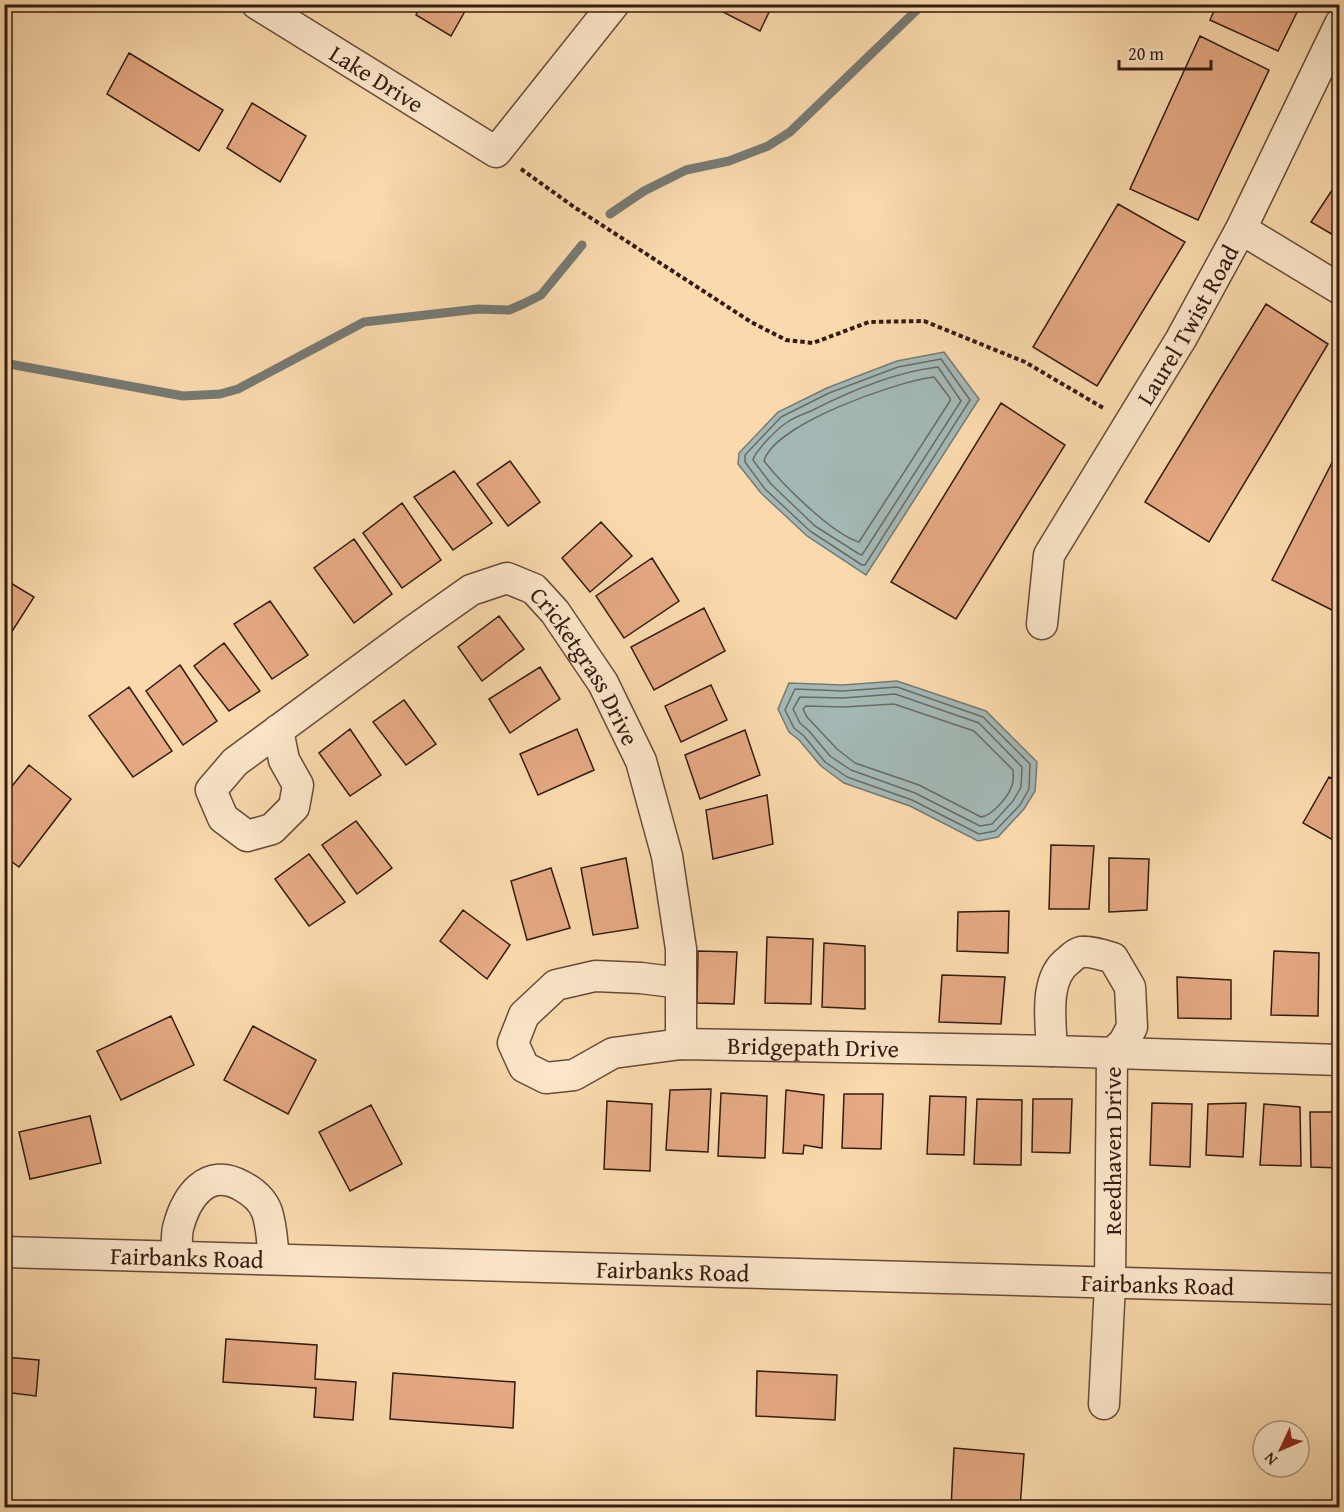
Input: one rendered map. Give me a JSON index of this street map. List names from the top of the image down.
{
  "streets": {
    "street": [
      "Lake Drive",
      "Laurel Twist Road",
      "Cricketgrass Drive",
      "Bridgepath Drive",
      "Reedhaven Drive",
      "Fairbanks Road"
    ]
  },
  "crossings": [
    ["Cricketgrass Drive", "Bridgepath Drive"],
    ["Bridgepath Drive", "Reedhaven Drive"],
    ["Reedhaven Drive", "Fairbanks Road"]
  ],
  "scale_bar": "20 m",
  "north": "bottom left"
}
